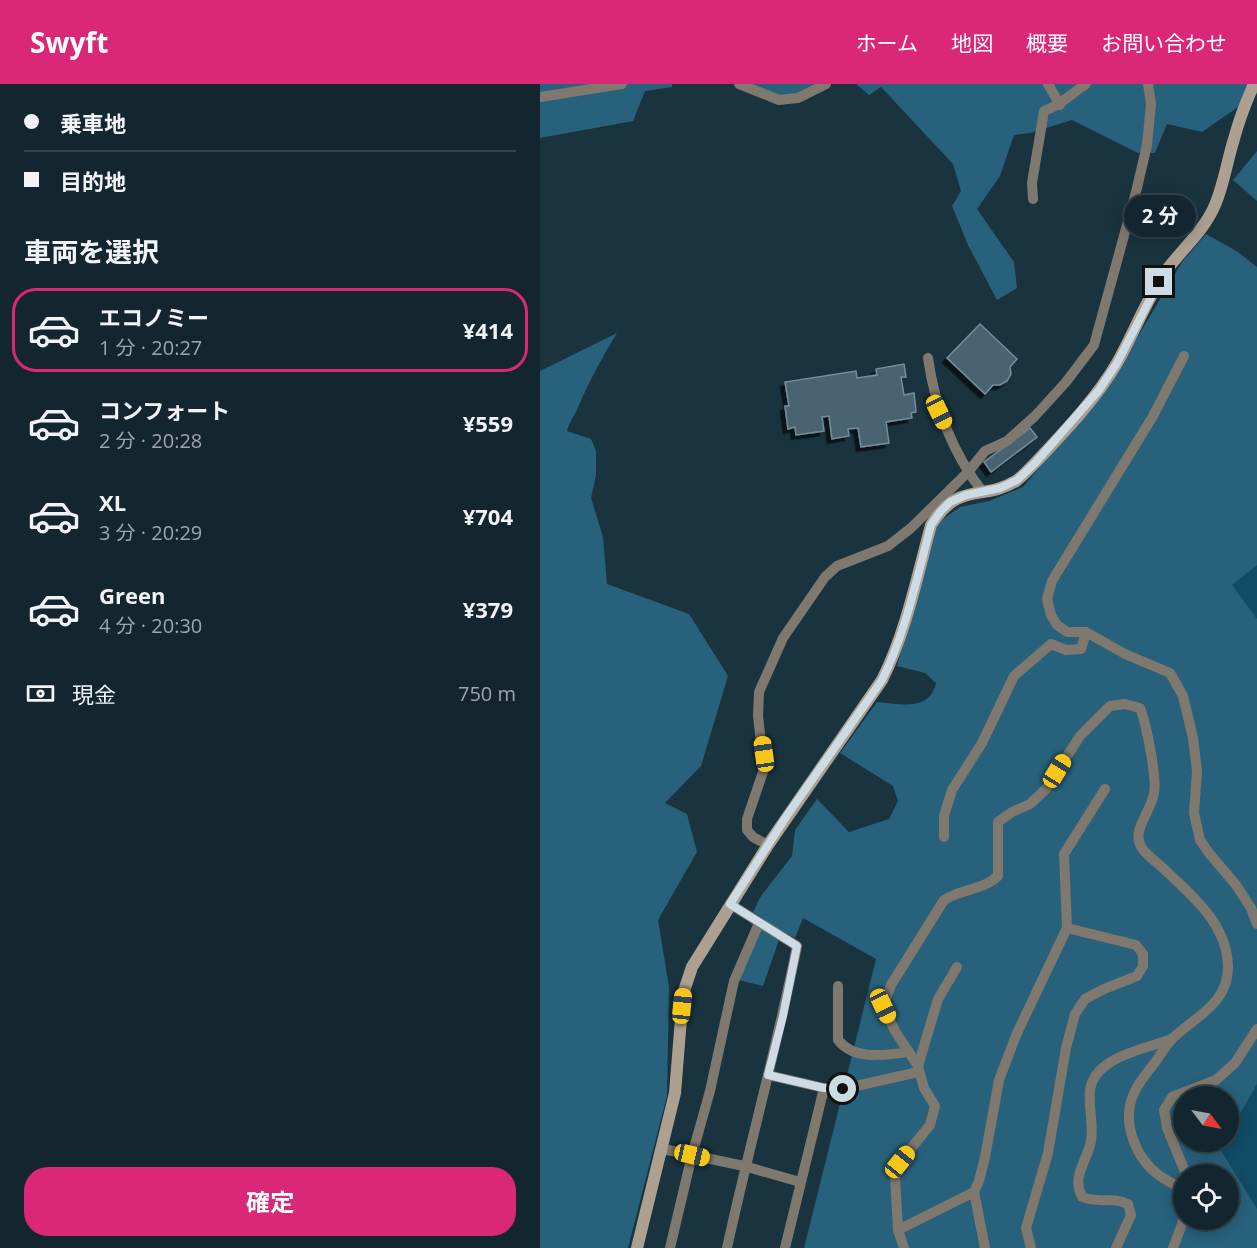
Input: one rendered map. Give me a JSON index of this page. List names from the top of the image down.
{
  "north": "bottom right",
  "page": {
    "header": "Swyft",
    "nav": [
      "ホーム",
      "地図",
      "概要",
      "お問い合わせ"
    ],
    "banner": ["乗車地", "目的地"],
    "bubble": "2 分",
    "heading": "車両を選択",
    "list": [
      {
        "name": "エコノミー",
        "note": "1 分 · 20:27",
        "value": "¥414"
      },
      {
        "name": "コンフォート",
        "note": "2 分 · 20:28",
        "value": "¥559"
      },
      {
        "name": "XL",
        "note": "3 分 · 20:29",
        "value": "¥704"
      },
      {
        "name": "Green",
        "note": "4 分 · 20:30",
        "value": "¥379"
      }
    ],
    "pay": ["現金", "750 m"],
    "buttons": "確定"
  }
}
